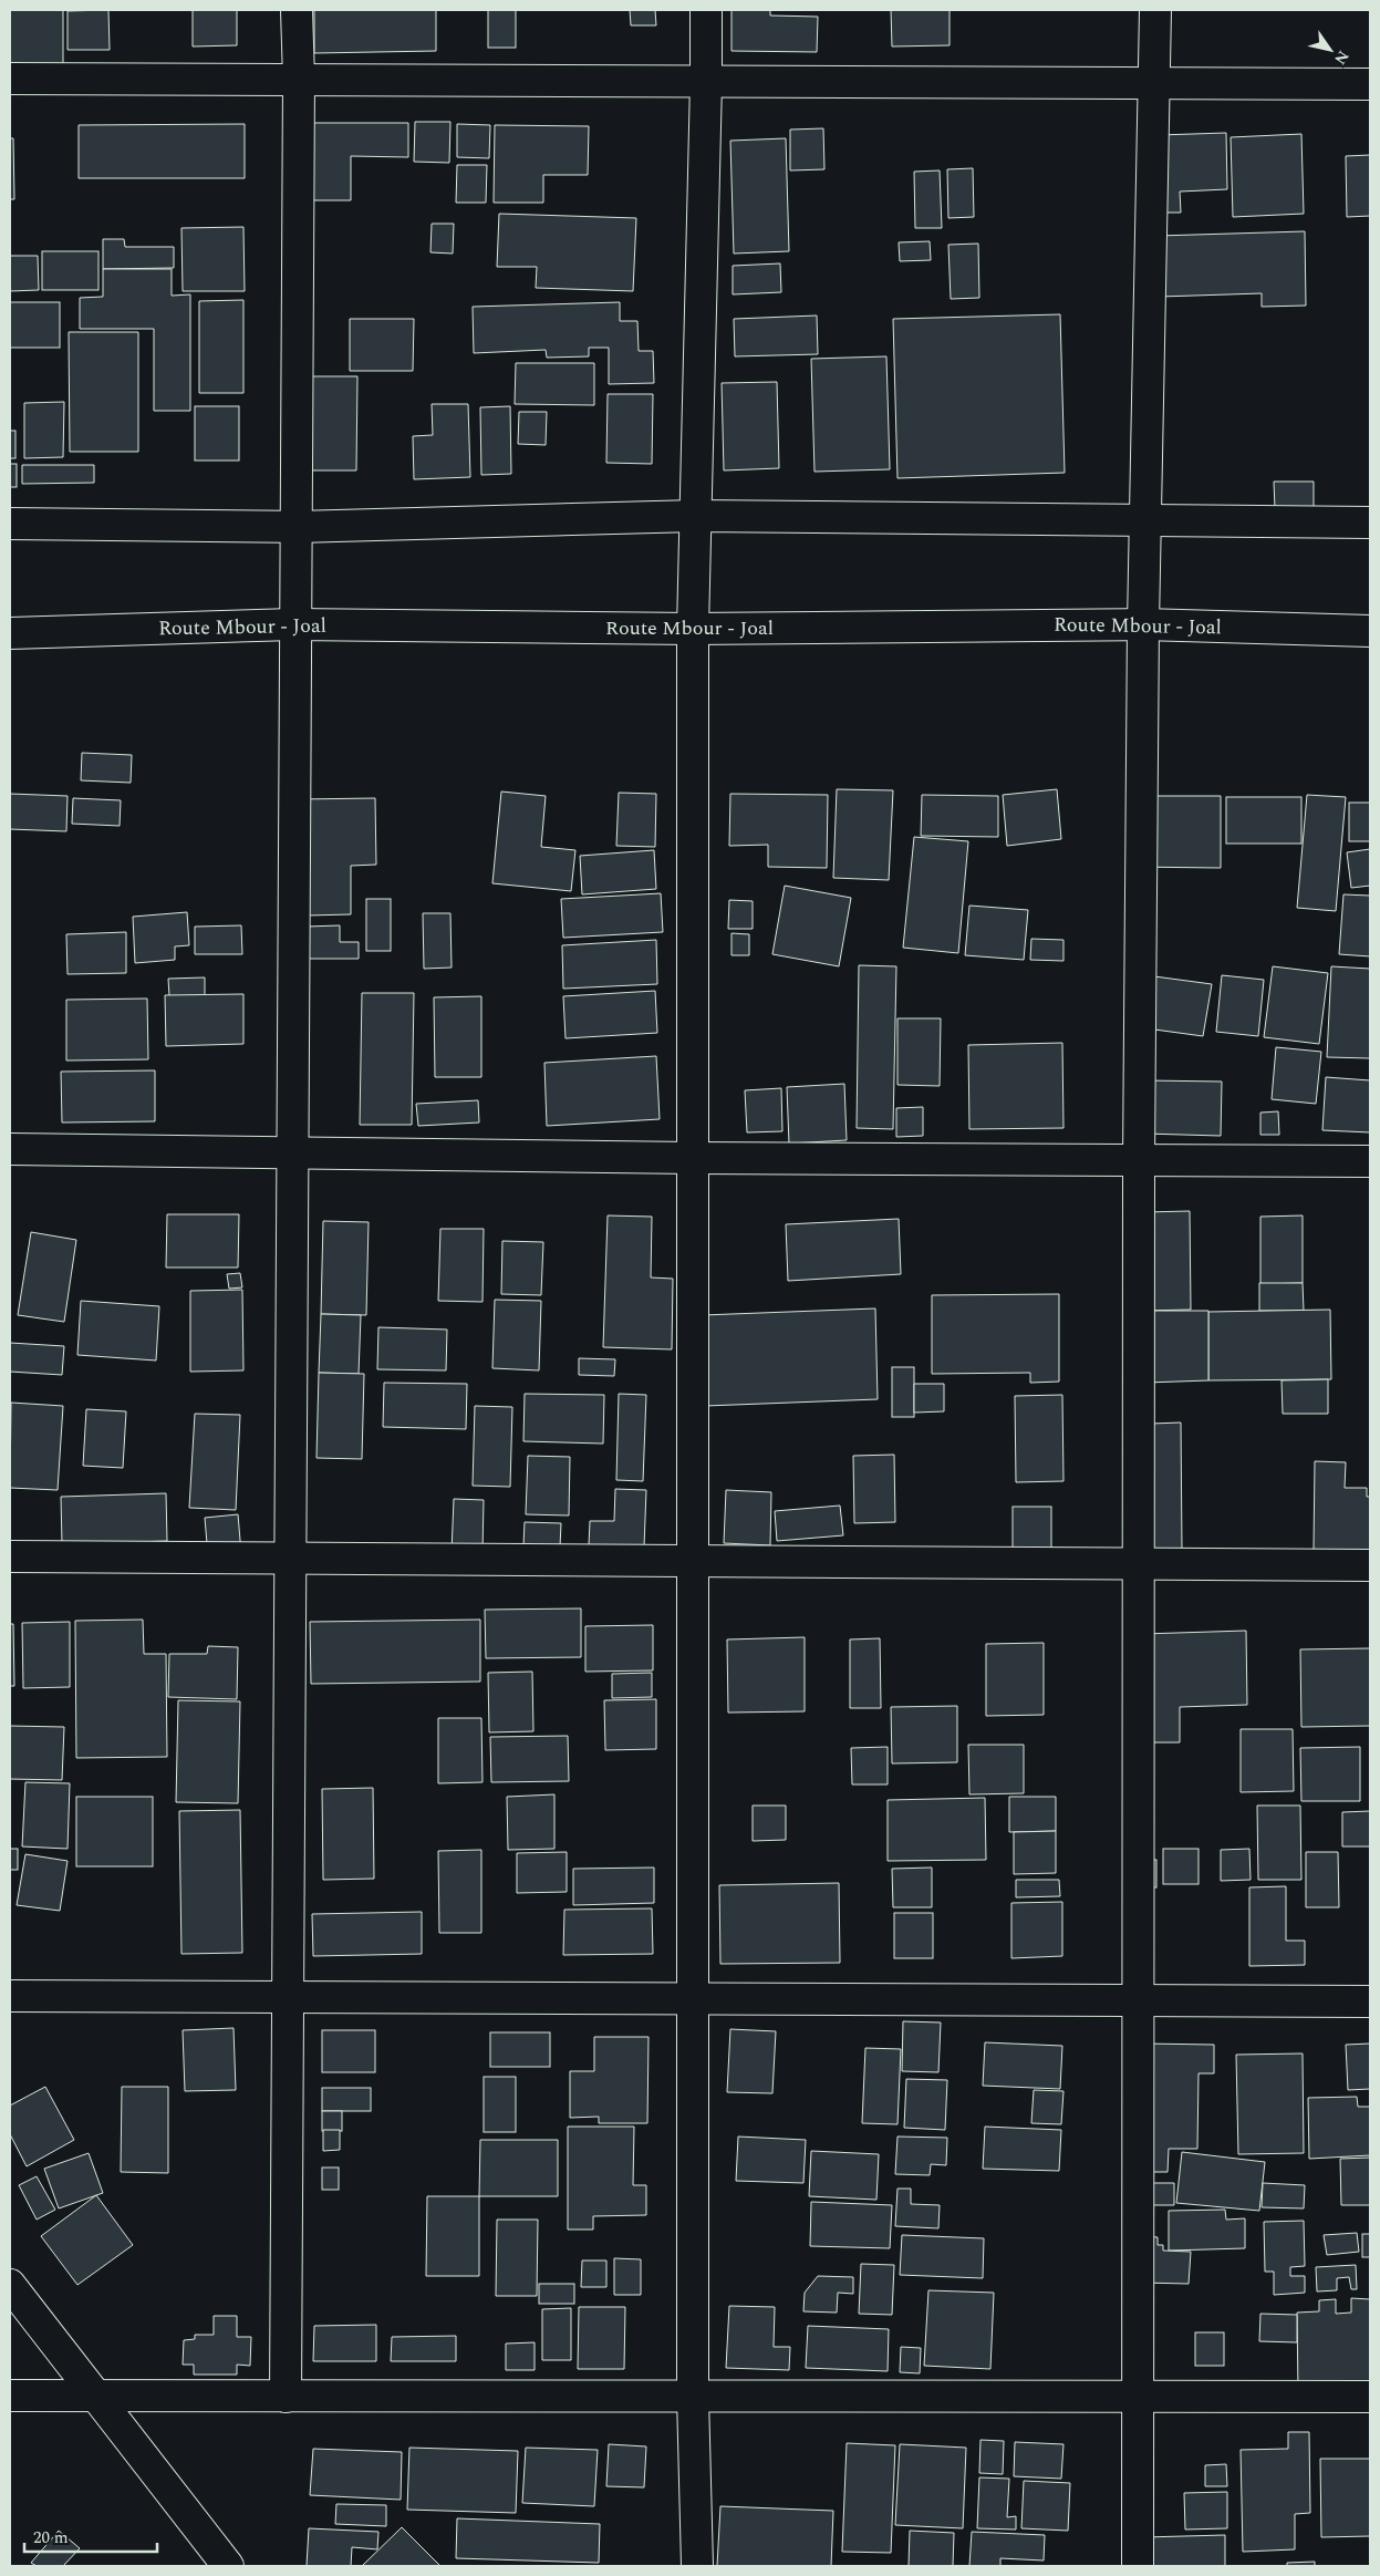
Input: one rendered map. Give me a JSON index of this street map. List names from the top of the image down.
{
  "streets": {
    "street": ["Route Mbour - Joal"]
  },
  "scale_bar": "20 m",
  "north": "bottom right"
}
